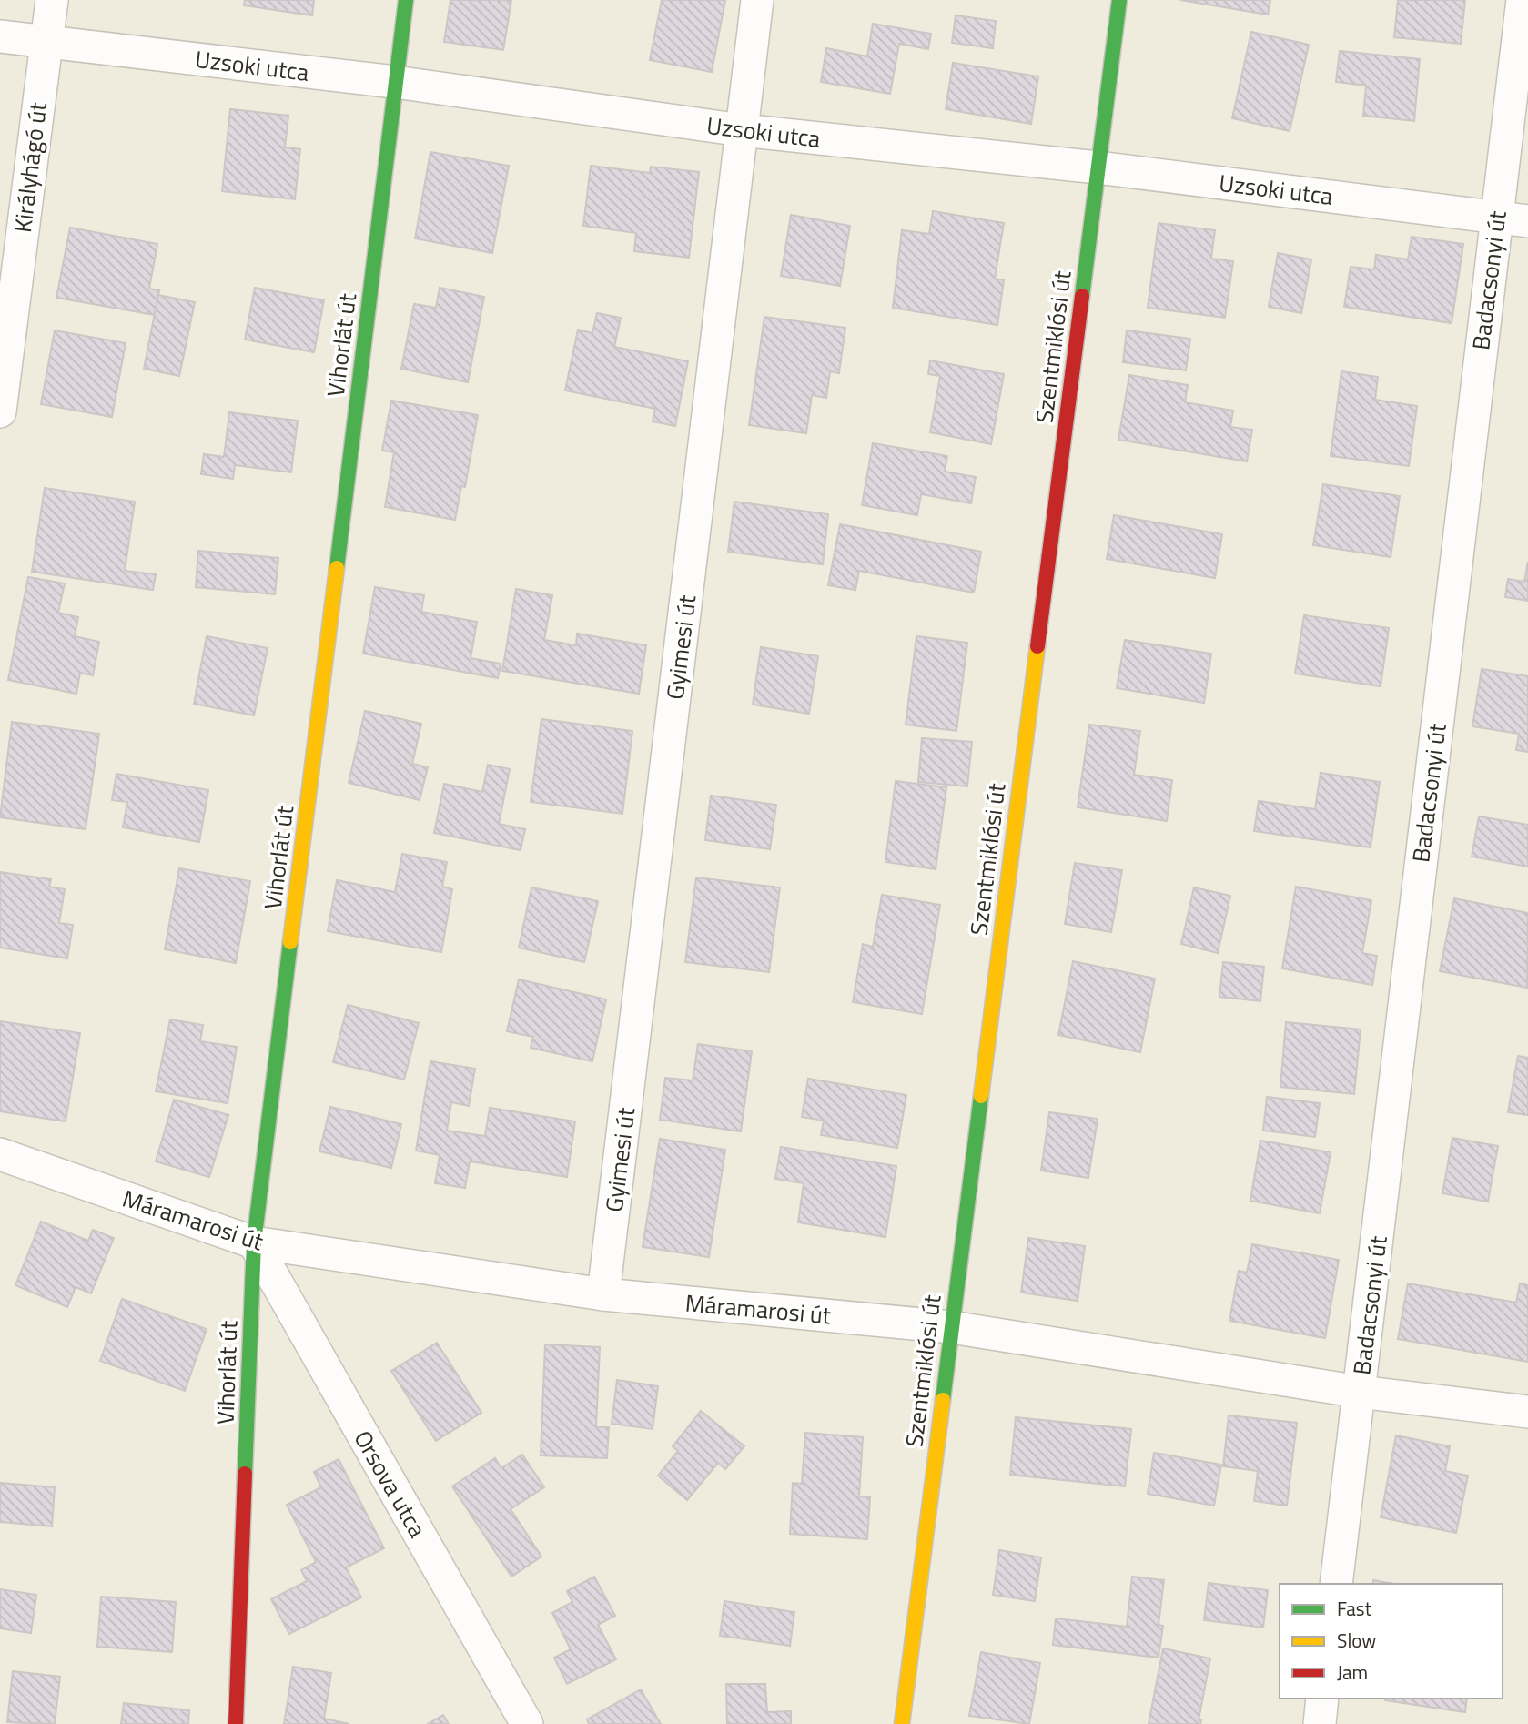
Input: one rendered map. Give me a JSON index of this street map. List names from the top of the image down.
{
  "streets": {
    "street": [
      "Uzsoki utca",
      "Királyhágó út",
      "Badacsonyi út",
      "Vihorlát út",
      "Szentmiklósi út",
      "Gyimesi út",
      "Máramarosi út",
      "Orsova utca"
    ]
  },
  "crossings": [
    ["Uzsoki utca", "Királyhágó út"],
    ["Uzsoki utca", "Badacsonyi út"],
    ["Uzsoki utca", "Vihorlát út"],
    ["Uzsoki utca", "Szentmiklósi út"],
    ["Uzsoki utca", "Gyimesi út"],
    ["Badacsonyi út", "Máramarosi út"],
    ["Vihorlát út", "Máramarosi út"],
    ["Vihorlát út", "Orsova utca"],
    ["Szentmiklósi út", "Máramarosi út"],
    ["Gyimesi út", "Máramarosi út"],
    ["Máramarosi út", "Orsova utca"]
  ],
  "legend": ["Fast", "Slow", "Jam"]
}
